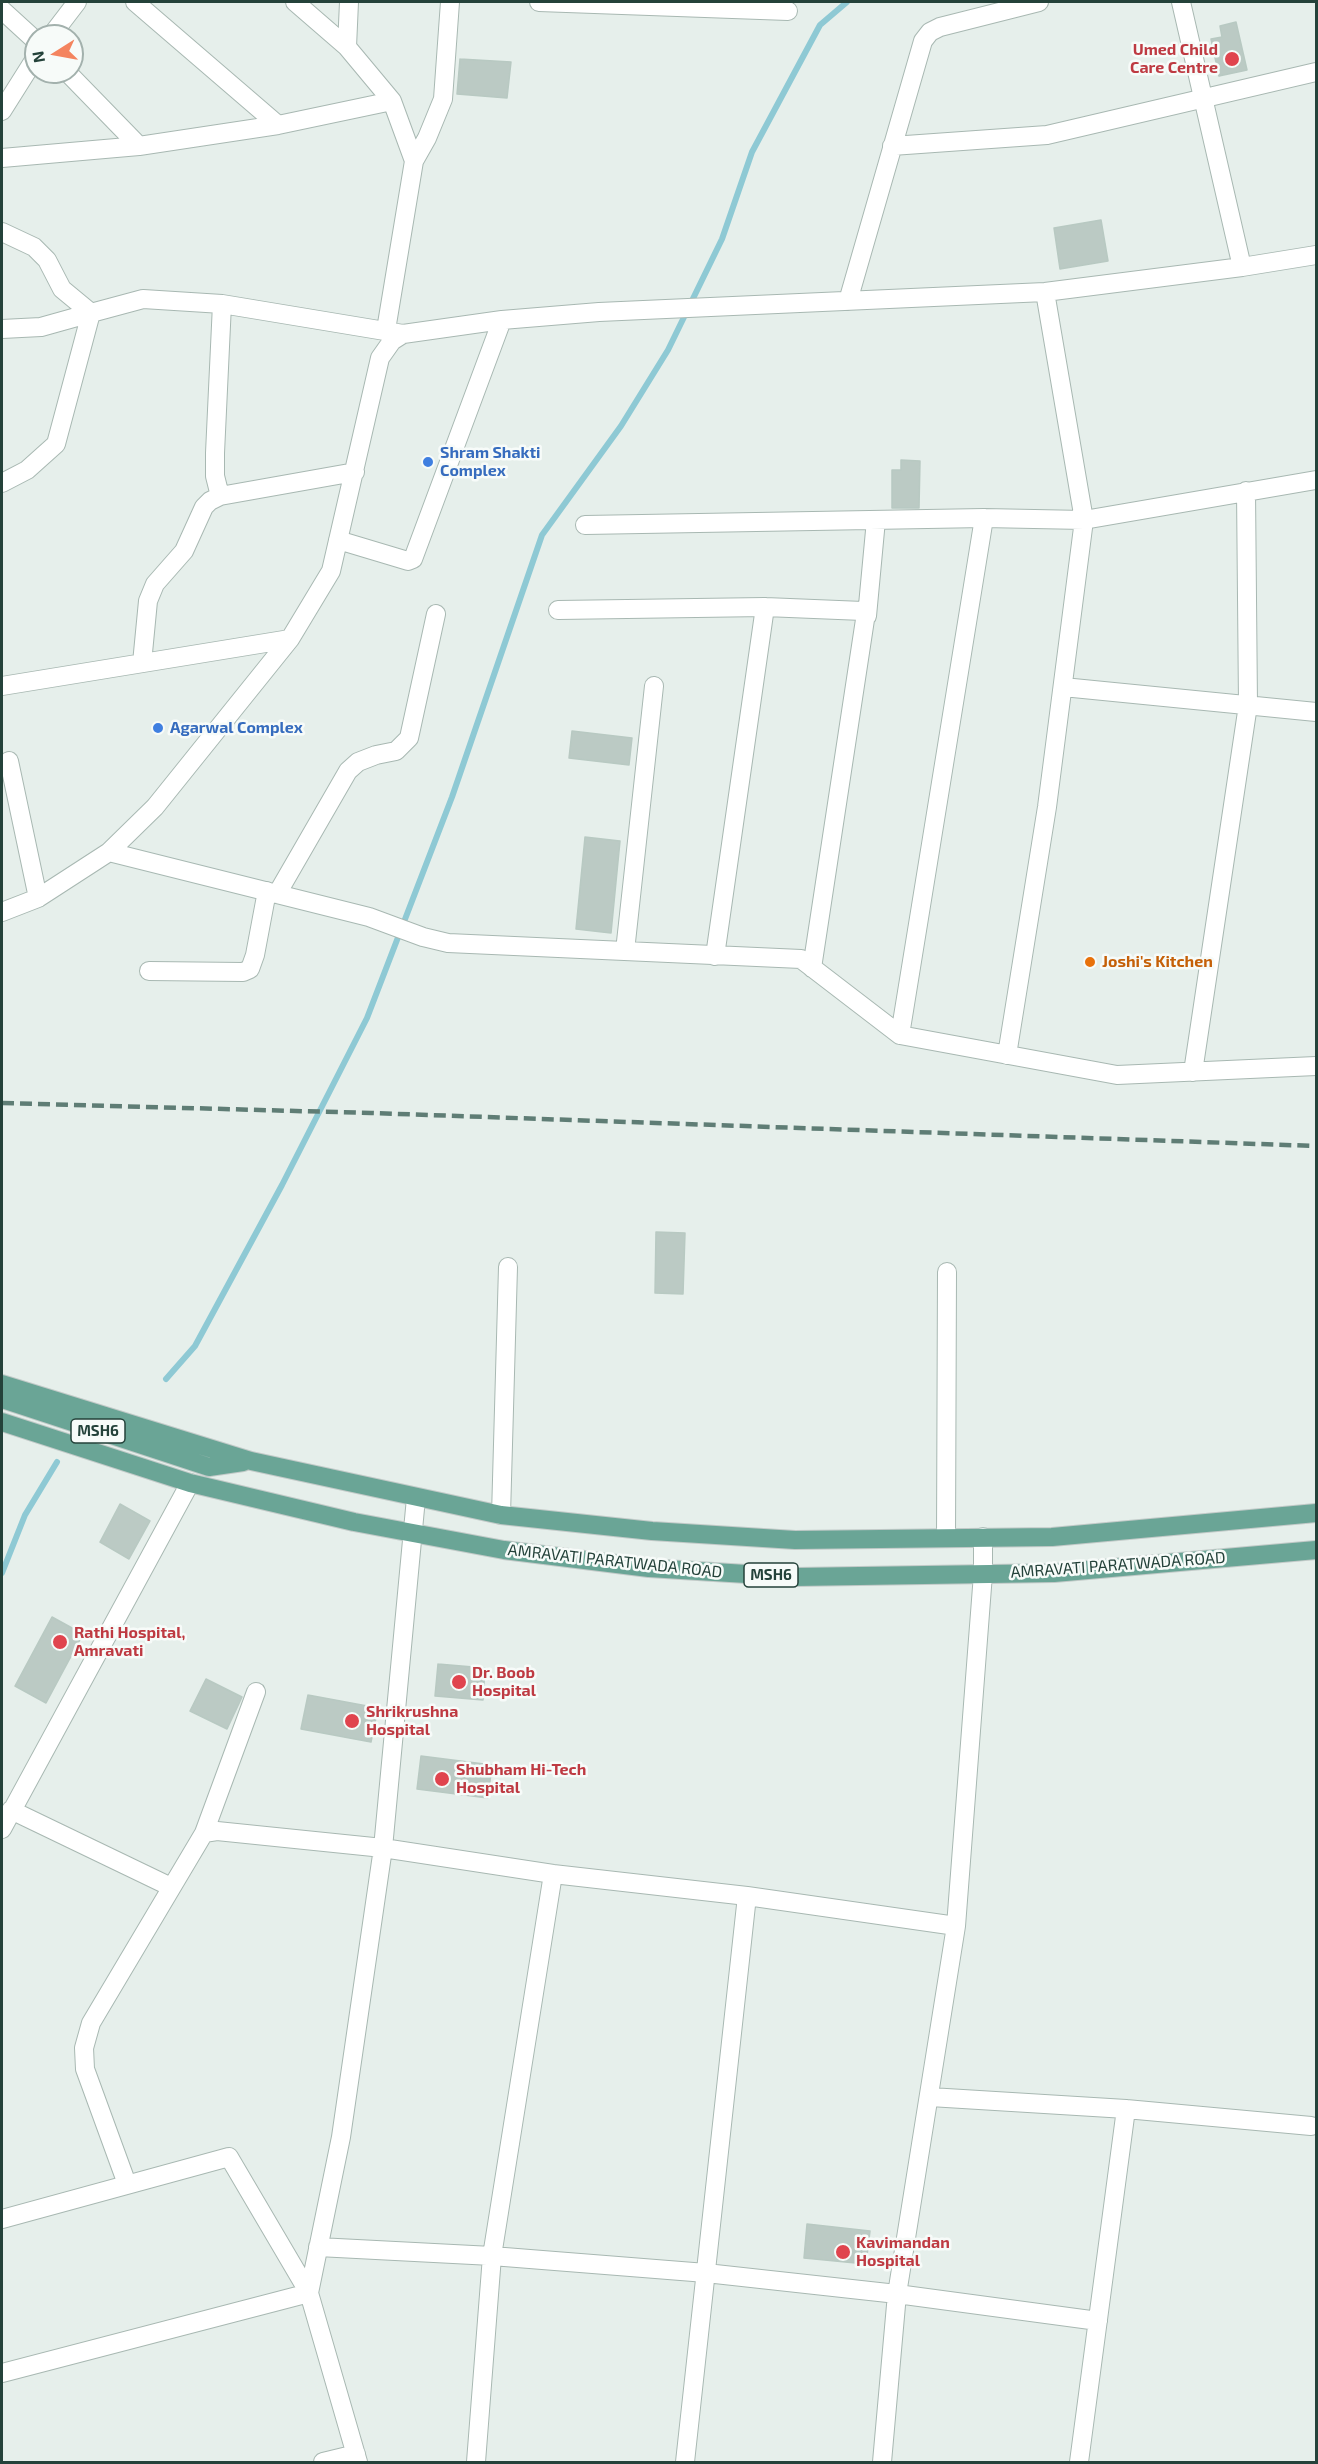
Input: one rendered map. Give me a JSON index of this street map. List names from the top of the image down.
{
  "streets": {
    "main road": ["MSH6", "AMRAVATI PARATWADA ROAD"]
  },
  "places": [
    "Umed Child Care Centre",
    "Shram Shakti Complex",
    "Agarwal Complex",
    "Joshi's Kitchen",
    "Rathi Hospital, Amravati",
    "Dr. Boob Hospital",
    "Shrikrushna Hospital",
    "Shubham Hi-Tech Hospital",
    "Kavimandan Hospital"
  ],
  "north": "left"
}
